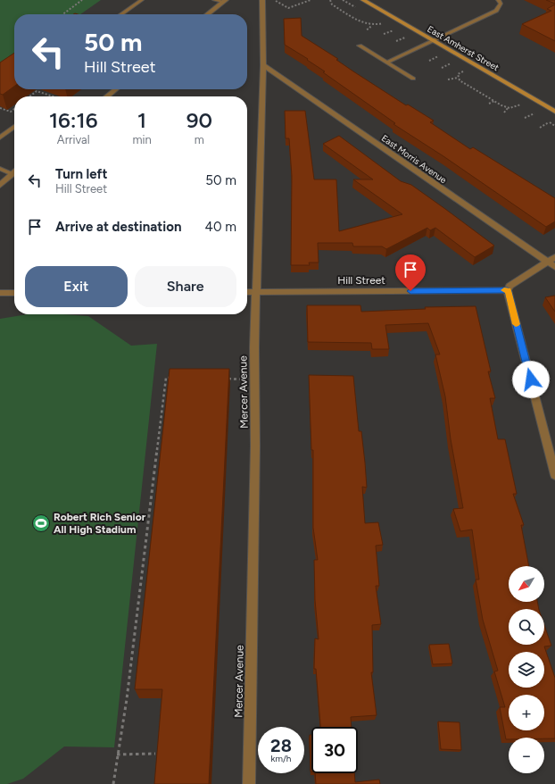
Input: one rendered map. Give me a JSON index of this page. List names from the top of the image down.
{
  "streets": {
    "street": [
      "East Amherst Street",
      "East Morris Avenue",
      "Hill Street",
      "Mercer Avenue"
    ]
  },
  "crossings": [
    ["East Morris Avenue", "Mercer Avenue"],
    ["Hill Street", "Mercer Avenue"]
  ],
  "places": {
    "sports": ["Robert Rich Senior All High Stadium"]
  },
  "north": "bottom left",
  "page": {
    "turn": ["50 m", "Hill Street"],
    "eta": [
      "16:16",
      "Arrival",
      "1",
      "min",
      "90",
      "m"
    ],
    "list": [
      {
        "name": "Turn left",
        "note": "Hill Street",
        "value": "50 m"
      },
      {
        "name": "Arrive at destination",
        "value": "40 m"
      }
    ],
    "buttons": ["Exit", "Share"],
    "map_buttons": ["+", "−"],
    "speed": "28 km/h",
    "limit": "30"
  }
}
